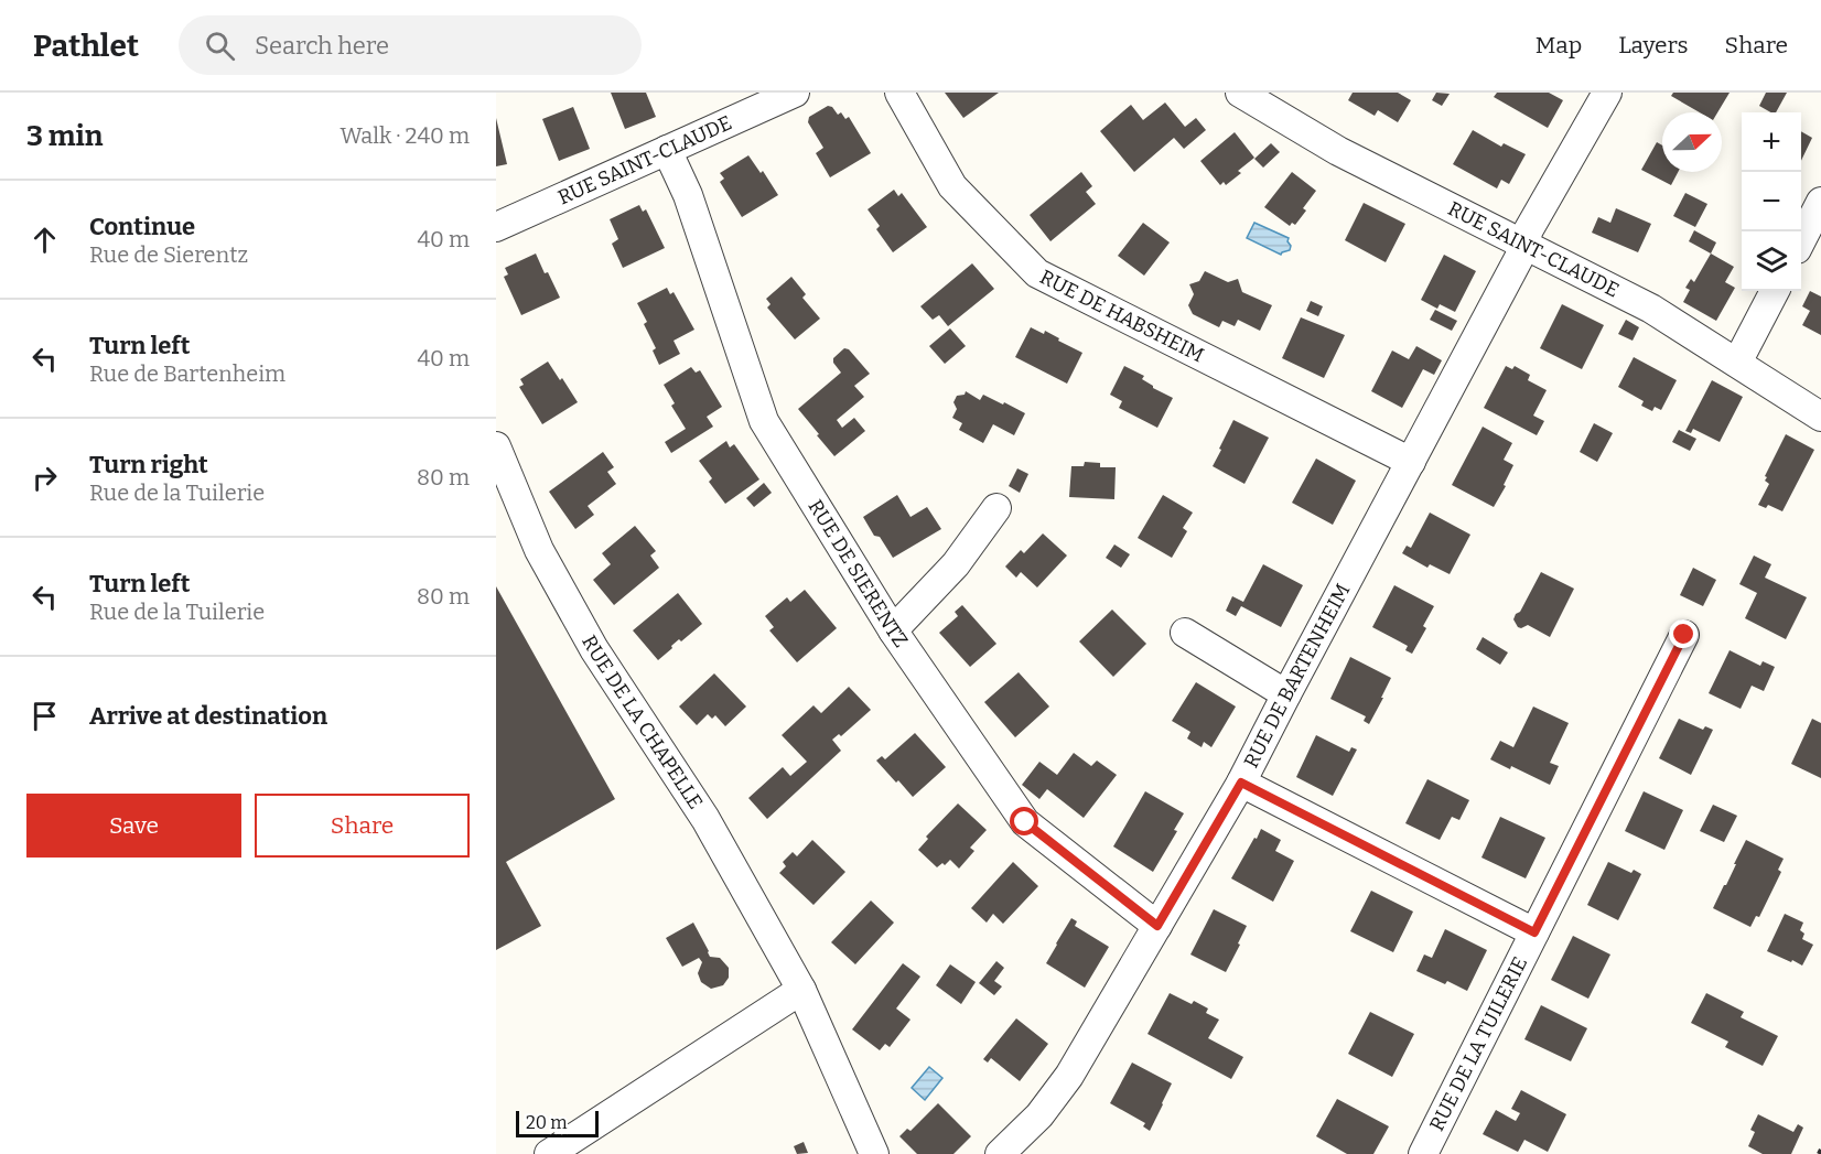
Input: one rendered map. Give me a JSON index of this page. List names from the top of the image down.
{
  "streets": {
    "street": [
      "RUE SAINT-CLAUDE",
      "RUE DE HABSHEIM",
      "RUE DE SIERENTZ",
      "RUE DE BARTENHEIM",
      "RUE DE LA CHAPELLE",
      "RUE DE LA TUILERIE"
    ]
  },
  "crossings": [
    ["RUE SAINT-CLAUDE", "RUE DE SIERENTZ"],
    ["RUE SAINT-CLAUDE", "RUE DE BARTENHEIM"],
    ["RUE DE HABSHEIM", "RUE DE BARTENHEIM"],
    ["RUE DE SIERENTZ", "RUE DE BARTENHEIM"],
    ["RUE DE BARTENHEIM", "RUE DE LA TUILERIE"]
  ],
  "scale_bar": "20 m",
  "north": "right",
  "page": {
    "header": "Pathlet",
    "search": "Search here",
    "nav": ["Map", "Layers", "Share"],
    "heading": ["3 min", "Walk · 240 m"],
    "map_buttons": ["+", "−"],
    "list": [
      ["Continue", "Rue de Sierentz", "40 m"],
      ["Turn left", "Rue de Bartenheim", "40 m"],
      ["Turn right", "Rue de la Tuilerie", "80 m"],
      ["Turn left", "Rue de la Tuilerie", "80 m"],
      "Arrive at destination"
    ],
    "buttons": ["Save", "Share"],
    "scale": "20 m"
  }
}
